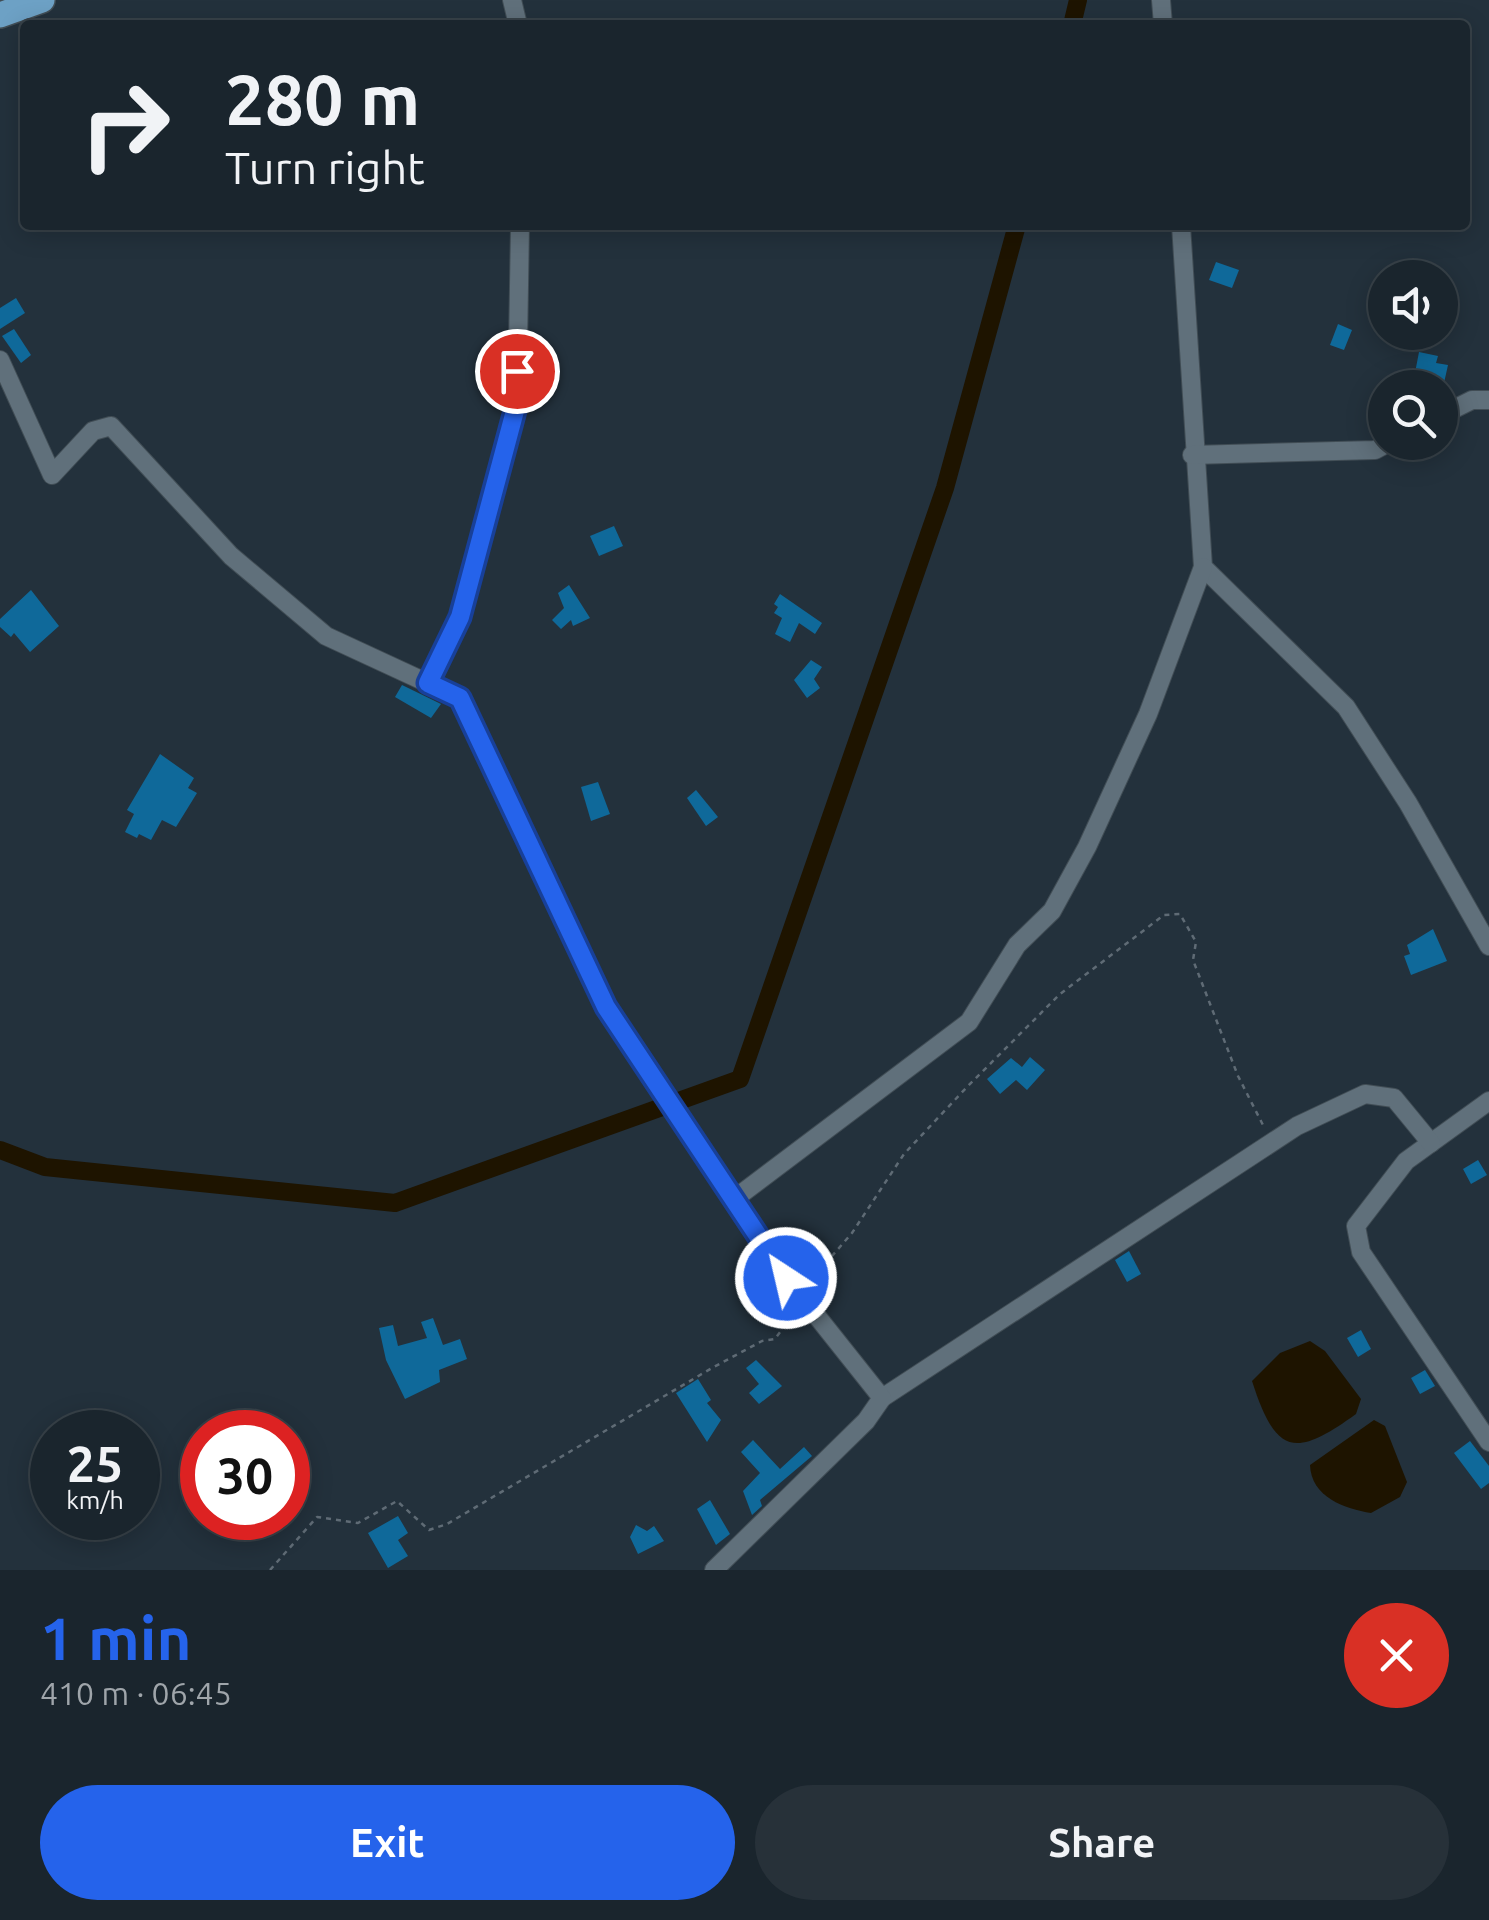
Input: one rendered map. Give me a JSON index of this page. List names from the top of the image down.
{
  "page": {
    "turn": ["280 m", "Turn right"],
    "speed": "25 km/h",
    "limit": "30",
    "heading": ["1 min", "410 m · 06:45"],
    "buttons": ["Exit", "Share"]
  }
}
